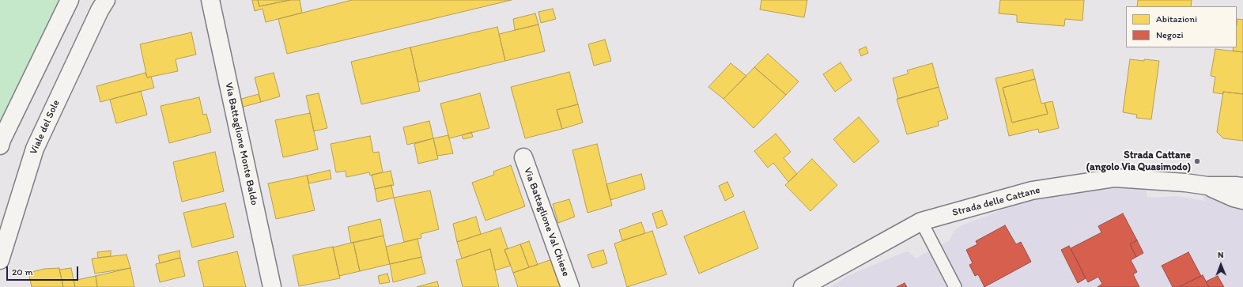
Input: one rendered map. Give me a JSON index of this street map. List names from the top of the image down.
{
  "streets": {
    "street": [
      "Viale del Sole",
      "Via Battaglione Monte Baldo",
      "Strada delle Cattane",
      "Via Battaglione Val Chiese"
    ]
  },
  "places": ["Strada Cattane (angolo Via Quasimodo)"],
  "legend": ["Abitazioni", "Negozi"],
  "scale_bar": "20 m",
  "north": "top"
}
